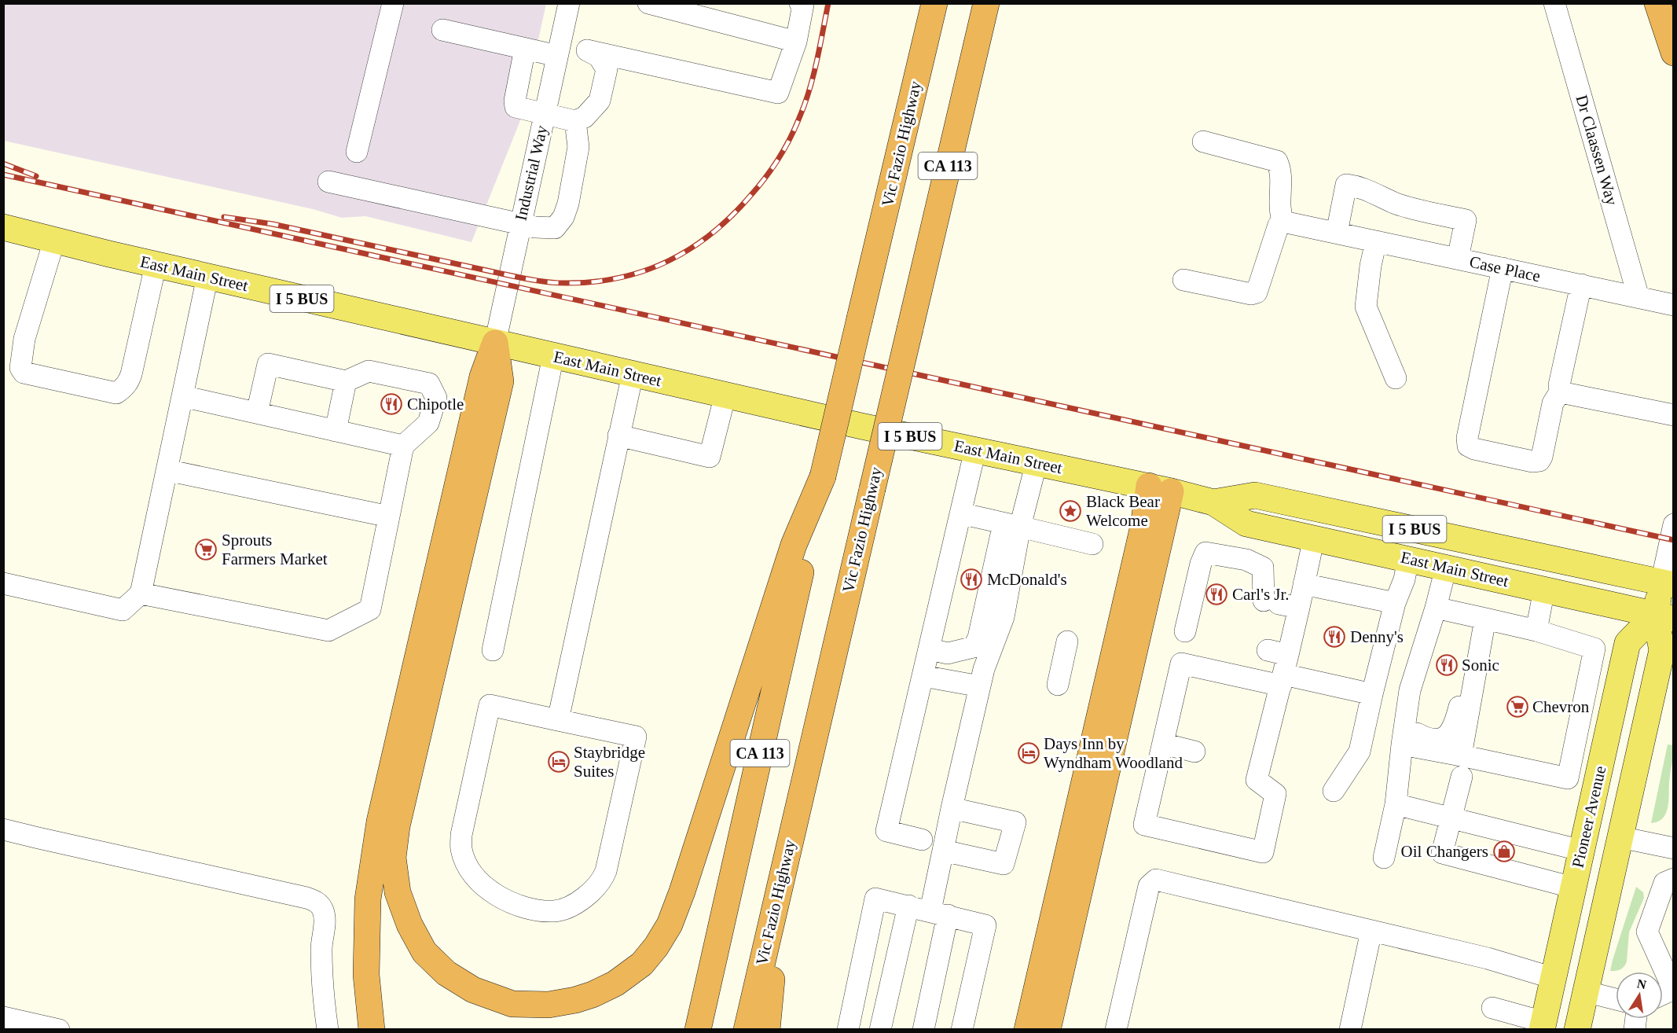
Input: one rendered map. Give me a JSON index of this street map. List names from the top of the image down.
{
  "streets": {
    "highway": ["Vic Fazio Highway", "CA 113"],
    "main road": ["East Main Street", "I 5 BUS", "Pioneer Avenue"],
    "street": ["Dr Claassen Way", "Industrial Way", "Case Place"]
  },
  "crossings": [
    ["Dr Claassen Way", "Case Place"],
    ["Industrial Way", "East Main Street"],
    ["East Main Street", "Pioneer Avenue"]
  ],
  "places": {
    "restaurant": [
      "Chipotle",
      "McDonald's",
      "Carl's Jr.",
      "Denny's",
      "Sonic"
    ],
    "place": ["Black Bear Welcome"],
    "supermarket": ["Sprouts Farmers Market", "Chevron"],
    "hotel": ["Days Inn by Wyndham Woodland", "Staybridge Suites"],
    "shop": ["Oil Changers"]
  },
  "north": "top"
}
